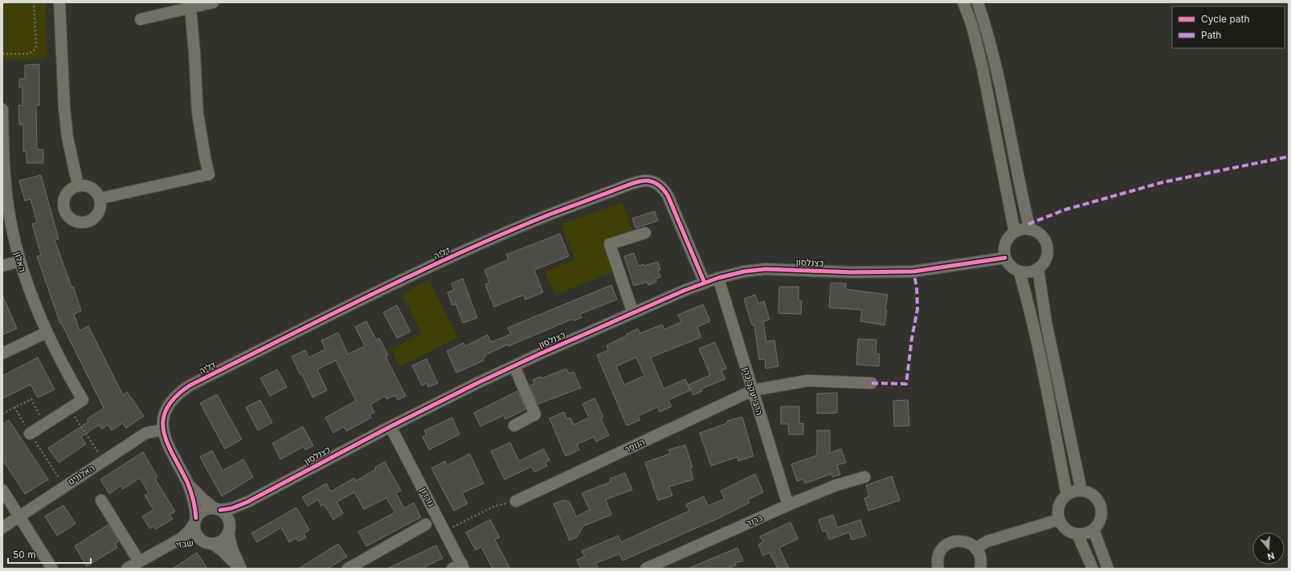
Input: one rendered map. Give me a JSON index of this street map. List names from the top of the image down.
{
  "streets": {
    "street": [
      "דליה",
      "האלון",
      "כצנלסון",
      "הרב יעקב כהן",
      "הנופר",
      "האלונים",
      "גורדון",
      "ברנר",
      "שבזי"
    ]
  },
  "crossings": [
    ["דליה", "כצנלסון"],
    ["דליה", "האלונים"],
    ["כצנלסון", "הרב יעקב כהן"],
    ["כצנלסון", "גורדון"],
    ["כצנלסון", "שבזי"],
    ["הרב יעקב כהן", "הנופר"],
    ["הרב יעקב כהן", "ברנר"]
  ],
  "legend": ["Cycle path", "Path"],
  "scale_bar": "50 m",
  "north": "bottom"
}
